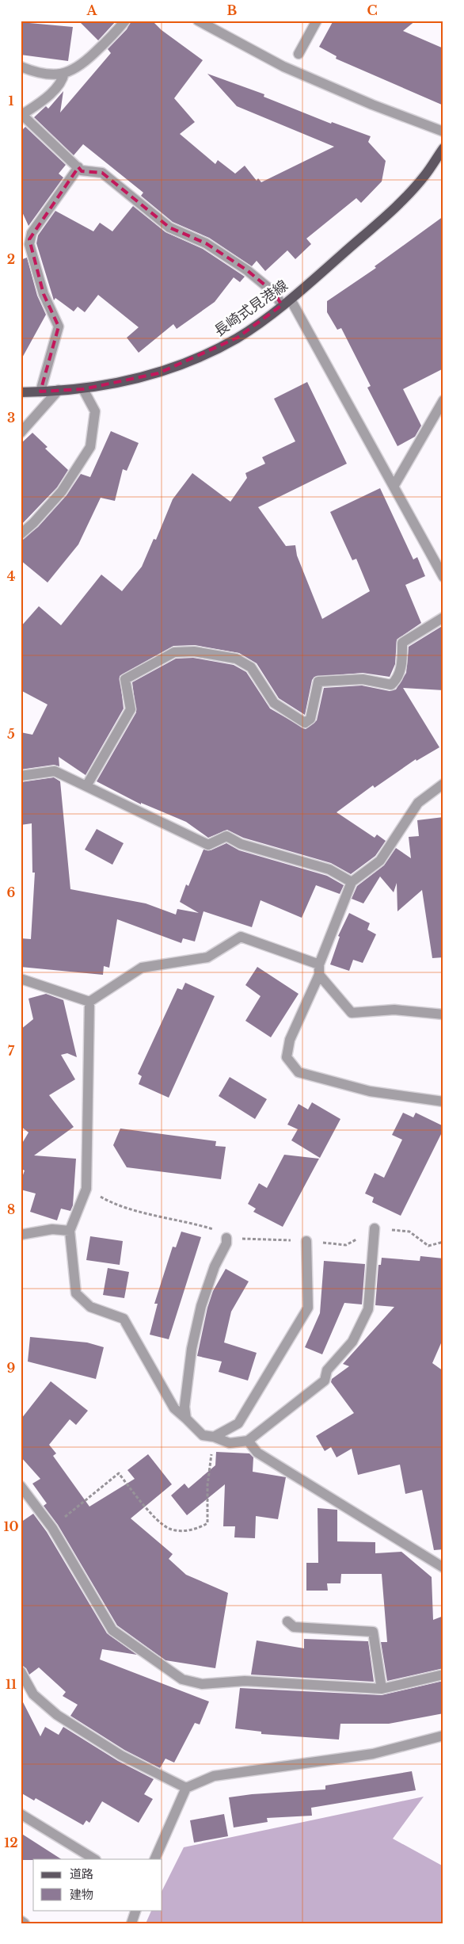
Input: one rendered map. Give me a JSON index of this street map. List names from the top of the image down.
{
  "streets": {
    "main road": ["長崎式見港線"]
  },
  "legend": ["道路", "建物"],
  "grid": {
    "columns": ["A", "B", "C"],
    "rows": [
      "1",
      "2",
      "3",
      "4",
      "5",
      "6",
      "7",
      "8",
      "9",
      "10",
      "11",
      "12"
    ]
  }
}
